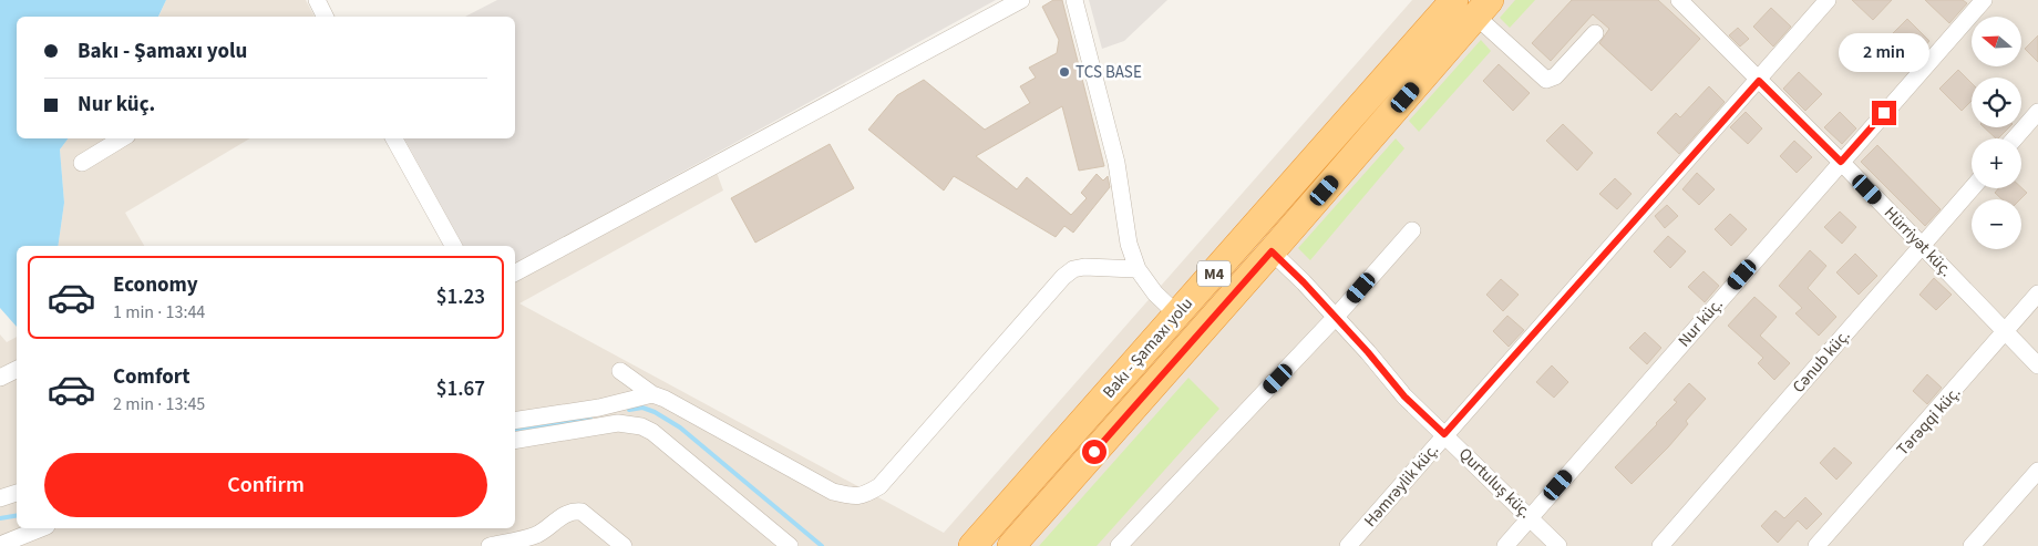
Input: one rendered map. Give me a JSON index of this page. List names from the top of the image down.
{
  "streets": {
    "highway": ["M4", "Bakı - Şamaxı yolu"],
    "street": [
      "Hürriyət küç.",
      "Nur küç.",
      "Cənub küç.",
      "Tərəqqi küç.",
      "Qurtuluş küç.",
      "Həmrəylik küç."
    ]
  },
  "crossings": [
    ["Hürriyət küç.", "Nur küç."],
    ["Hürriyət küç.", "Cənub küç."],
    ["Hürriyət küç.", "Tərəqqi küç."],
    ["Hürriyət küç.", "Həmrəylik küç."],
    ["Nur küç.", "Qurtuluş küç."],
    ["Bakı - Şamaxı yolu", "Qurtuluş küç."],
    ["Qurtuluş küç.", "Həmrəylik küç."]
  ],
  "places": ["TCS BASE"],
  "north": "left",
  "page": {
    "map_buttons": ["+", "−"],
    "banner": ["Bakı - Şamaxı yolu", "Nur küç."],
    "bubble": "2 min",
    "list": [
      {
        "name": "Economy",
        "note": "1 min · 13:44",
        "value": "$1.23"
      },
      {
        "name": "Comfort",
        "note": "2 min · 13:45",
        "value": "$1.67"
      }
    ],
    "buttons": "Confirm"
  }
}
